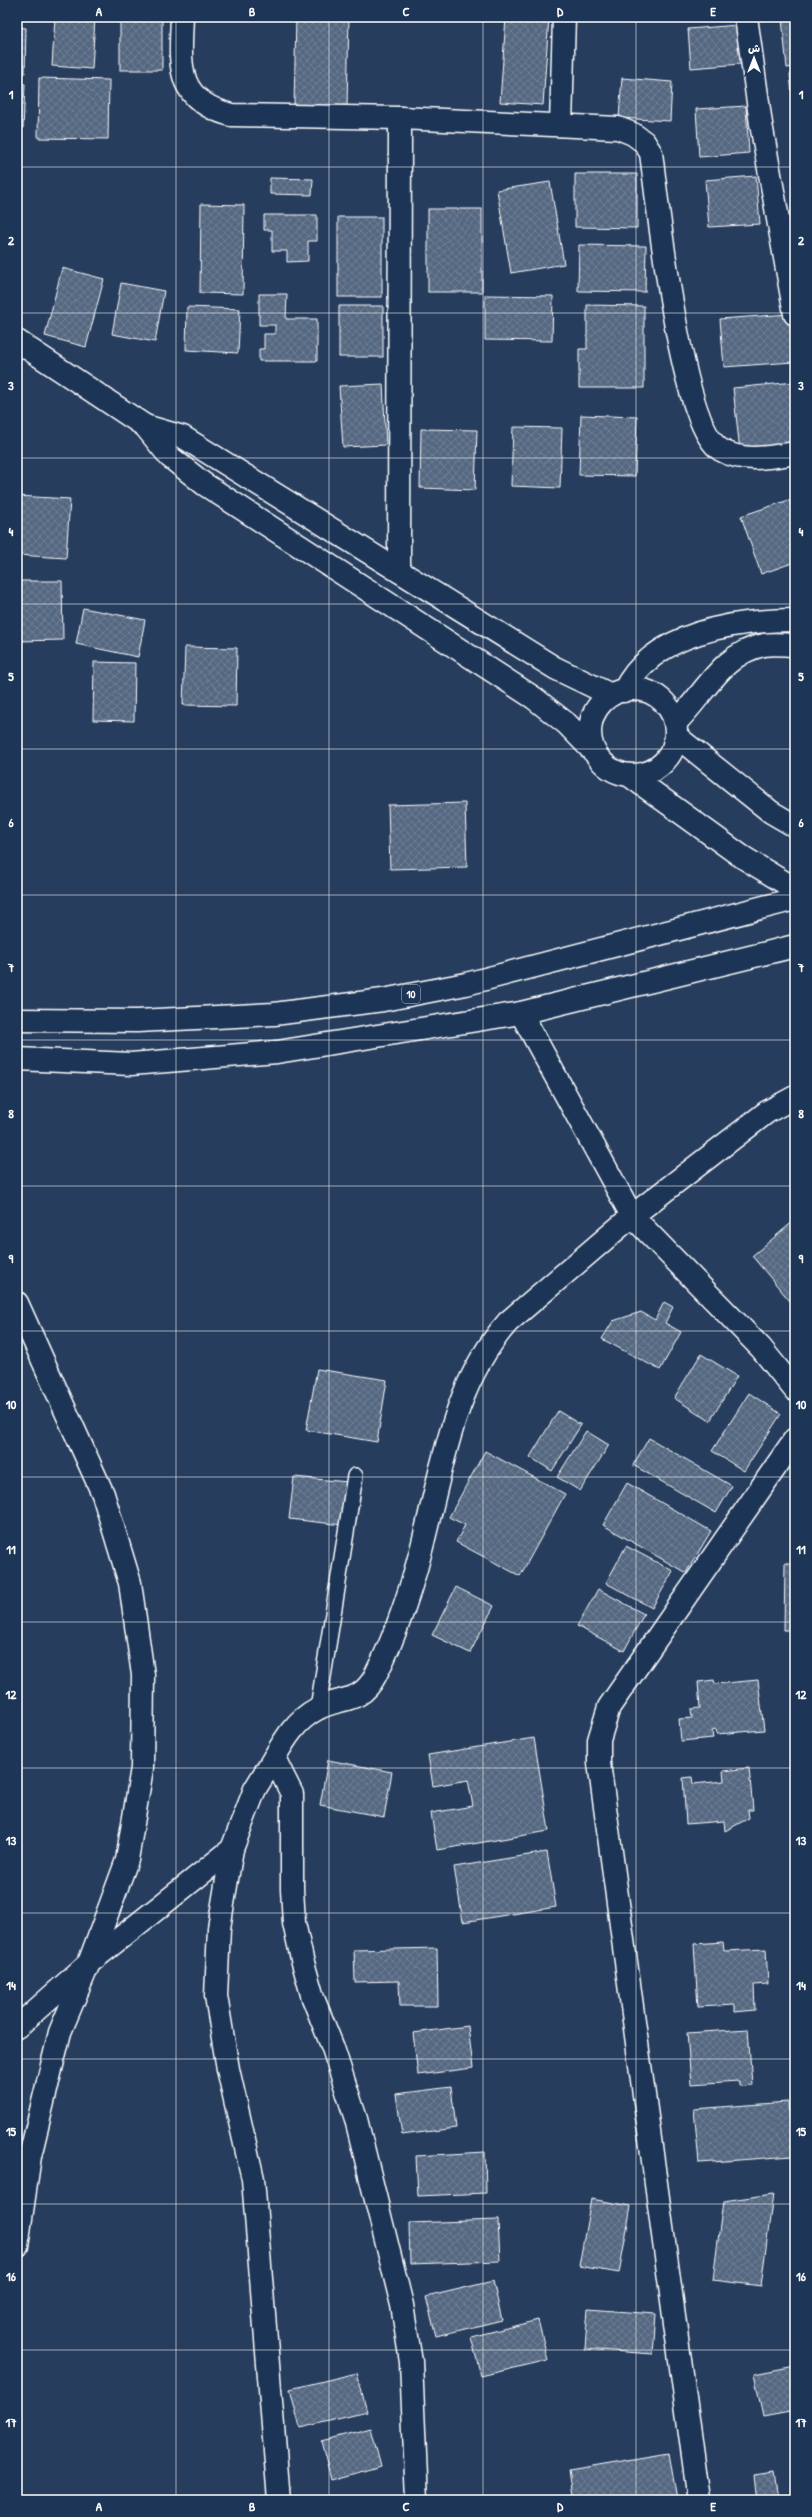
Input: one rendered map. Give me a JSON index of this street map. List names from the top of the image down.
{
  "streets": {
    "main road": ["10"]
  },
  "north": "top",
  "grid": {
    "columns": [
      "A",
      "B",
      "C",
      "D",
      "E"
    ],
    "rows": [
      "1",
      "2",
      "3",
      "4",
      "5",
      "6",
      "7",
      "8",
      "9",
      "10",
      "11",
      "12",
      "13",
      "14",
      "15",
      "16",
      "17"
    ]
  }
}
